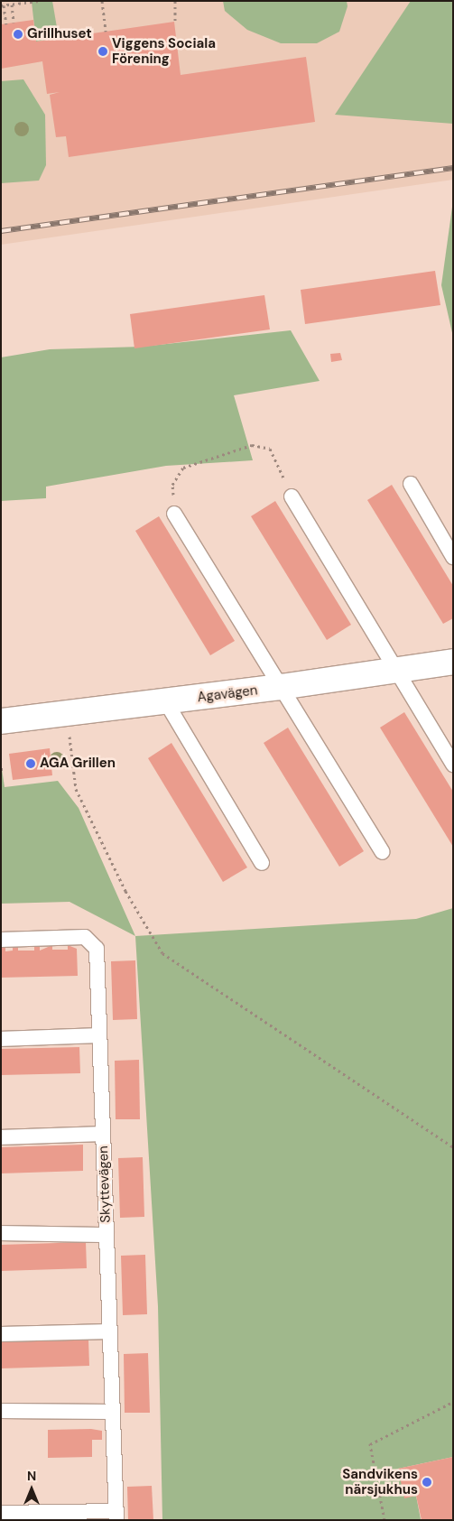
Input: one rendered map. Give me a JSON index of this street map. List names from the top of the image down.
{
  "streets": {
    "street": ["Agavägen"],
    "lane": ["Skyttevägen"]
  },
  "places": [
    "Grillhuset",
    "Viggens Sociala Förening",
    "AGA Grillen",
    "Sandvikens närsjukhus"
  ],
  "north": "top"
}
